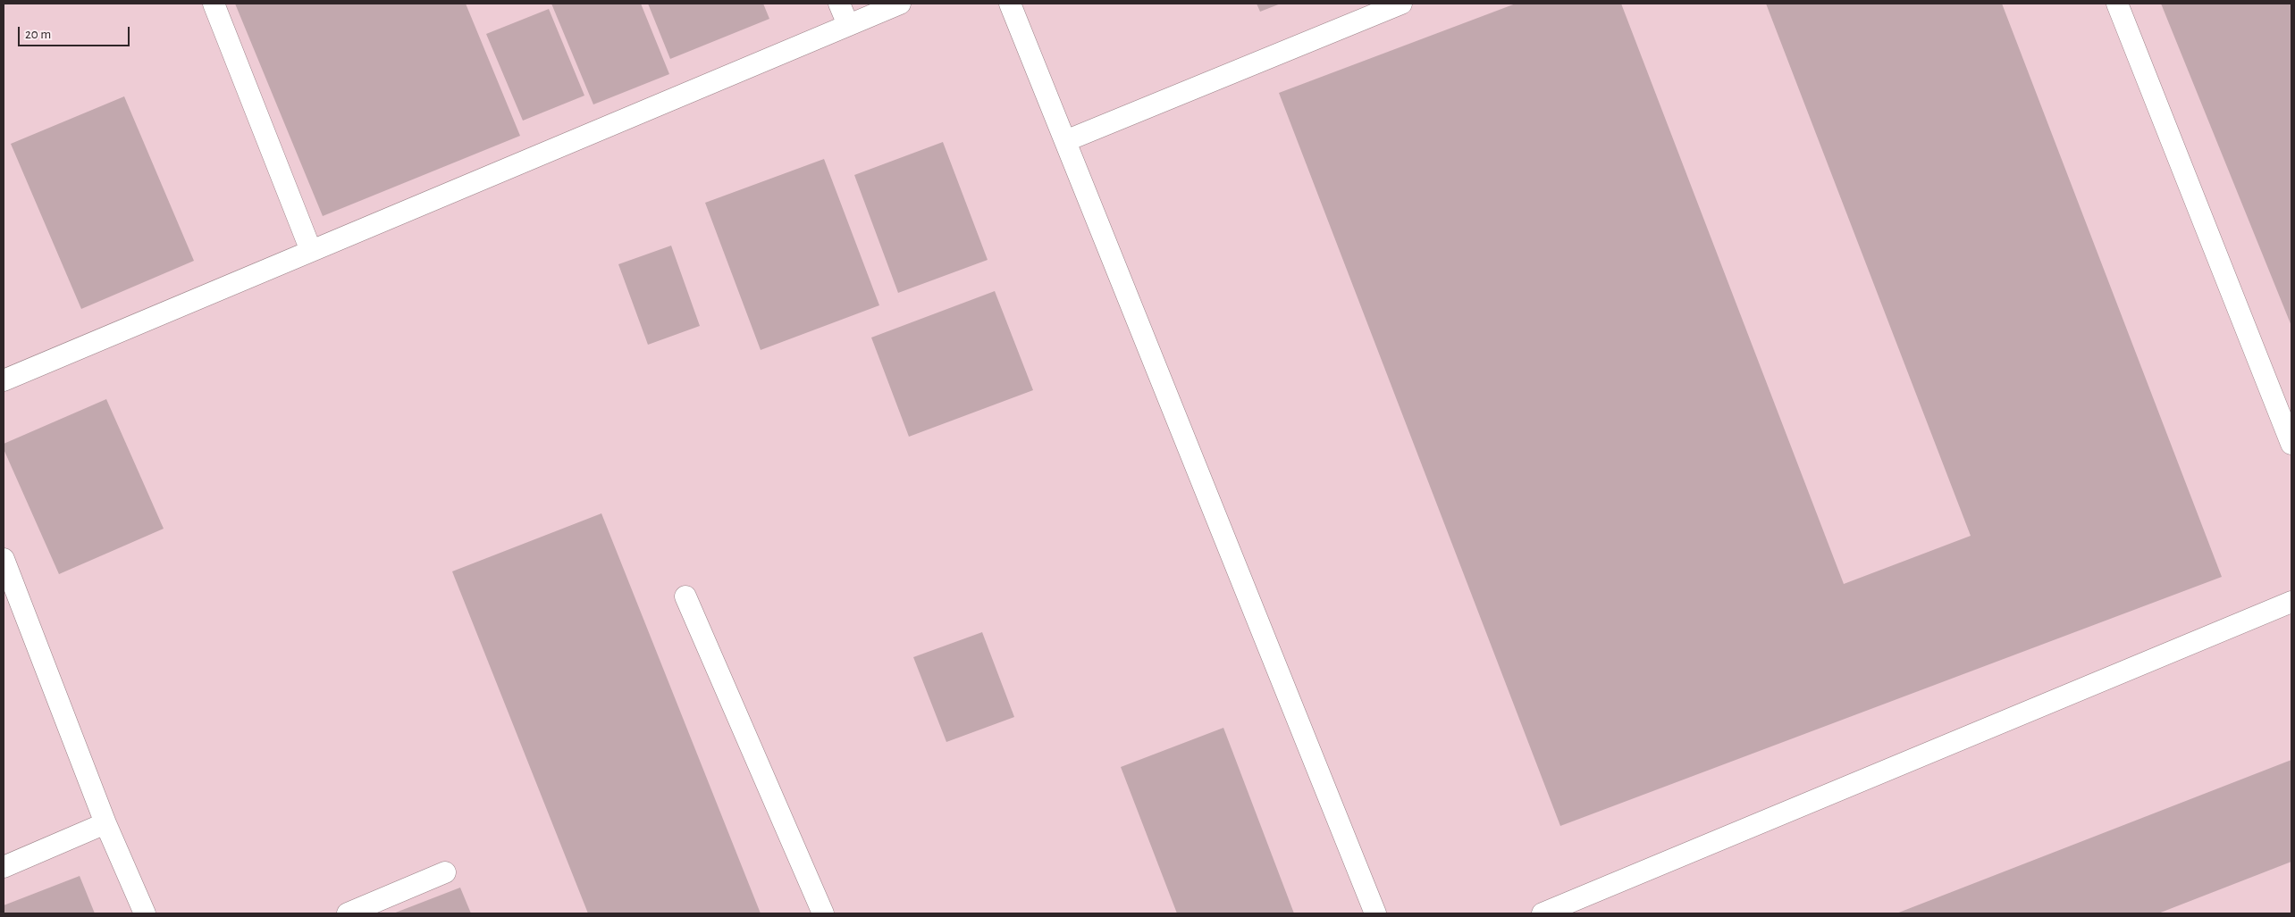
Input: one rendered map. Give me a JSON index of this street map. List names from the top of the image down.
{
  "scale_bar": "20 m"
}
